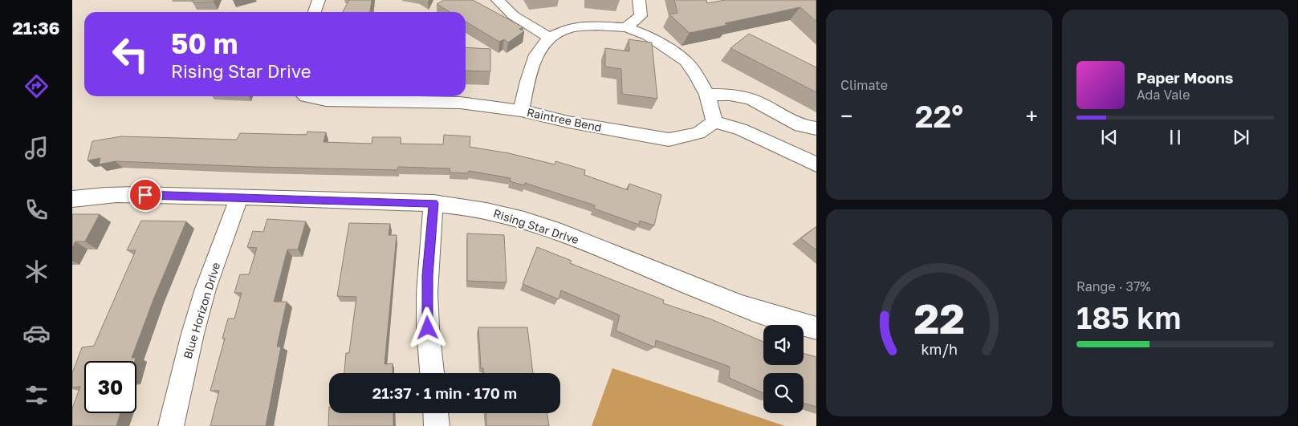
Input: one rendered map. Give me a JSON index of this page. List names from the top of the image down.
{
  "streets": {
    "street": ["Raintree Bend", "Rising Star Drive", "Blue Horizon Drive"]
  },
  "crossings": [
    ["Rising Star Drive", "Blue Horizon Drive"]
  ],
  "page": {
    "tabs": "21:36",
    "tile": [
      "Climate",
      ["Range · 37%", "185 km"]
    ],
    "turn": ["50 m", "Rising Star Drive"],
    "song": ["Paper Moons", "Ada Vale"],
    "heat": ["−", "22°", "+"],
    "limit": "30",
    "trip": "21:37 · 1 min · 170 m",
    "gauge": ["22", "km/h"]
  }
}
